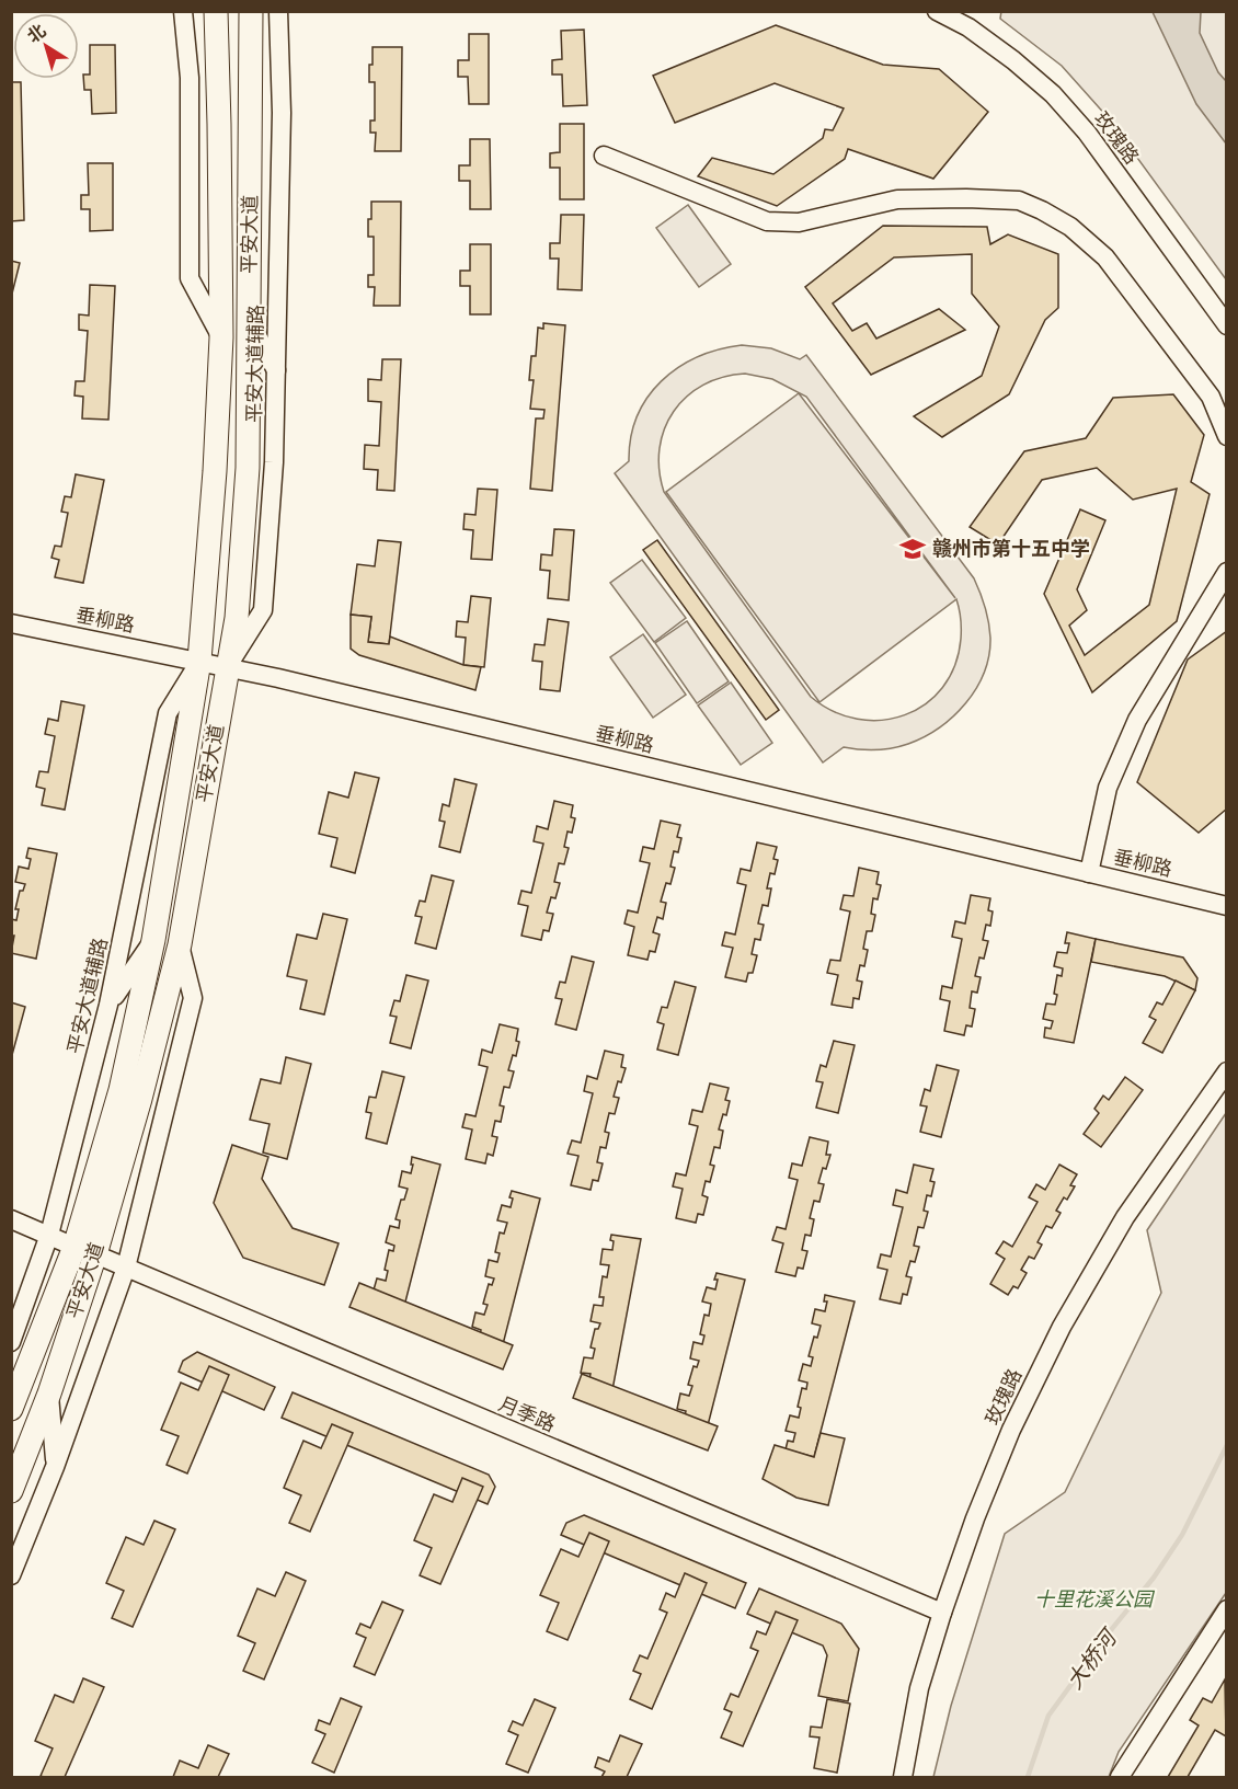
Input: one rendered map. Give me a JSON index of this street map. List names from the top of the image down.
{
  "streets": {
    "main road": ["平安大道"],
    "street": [
      "玫瑰路",
      "平安大道辅路",
      "垂柳路",
      "月季路"
    ]
  },
  "crossings": [
    ["玫瑰路", "月季路"],
    ["平安大道", "平安大道辅路"],
    ["平安大道", "垂柳路"],
    ["平安大道", "月季路"],
    ["平安大道辅路", "垂柳路"],
    ["平安大道辅路", "月季路"]
  ],
  "water": ["大桥河"],
  "parks": ["十里花溪公园"],
  "places": {
    "school or university": ["赣州市第十五中学"]
  },
  "north": "top left"
}
